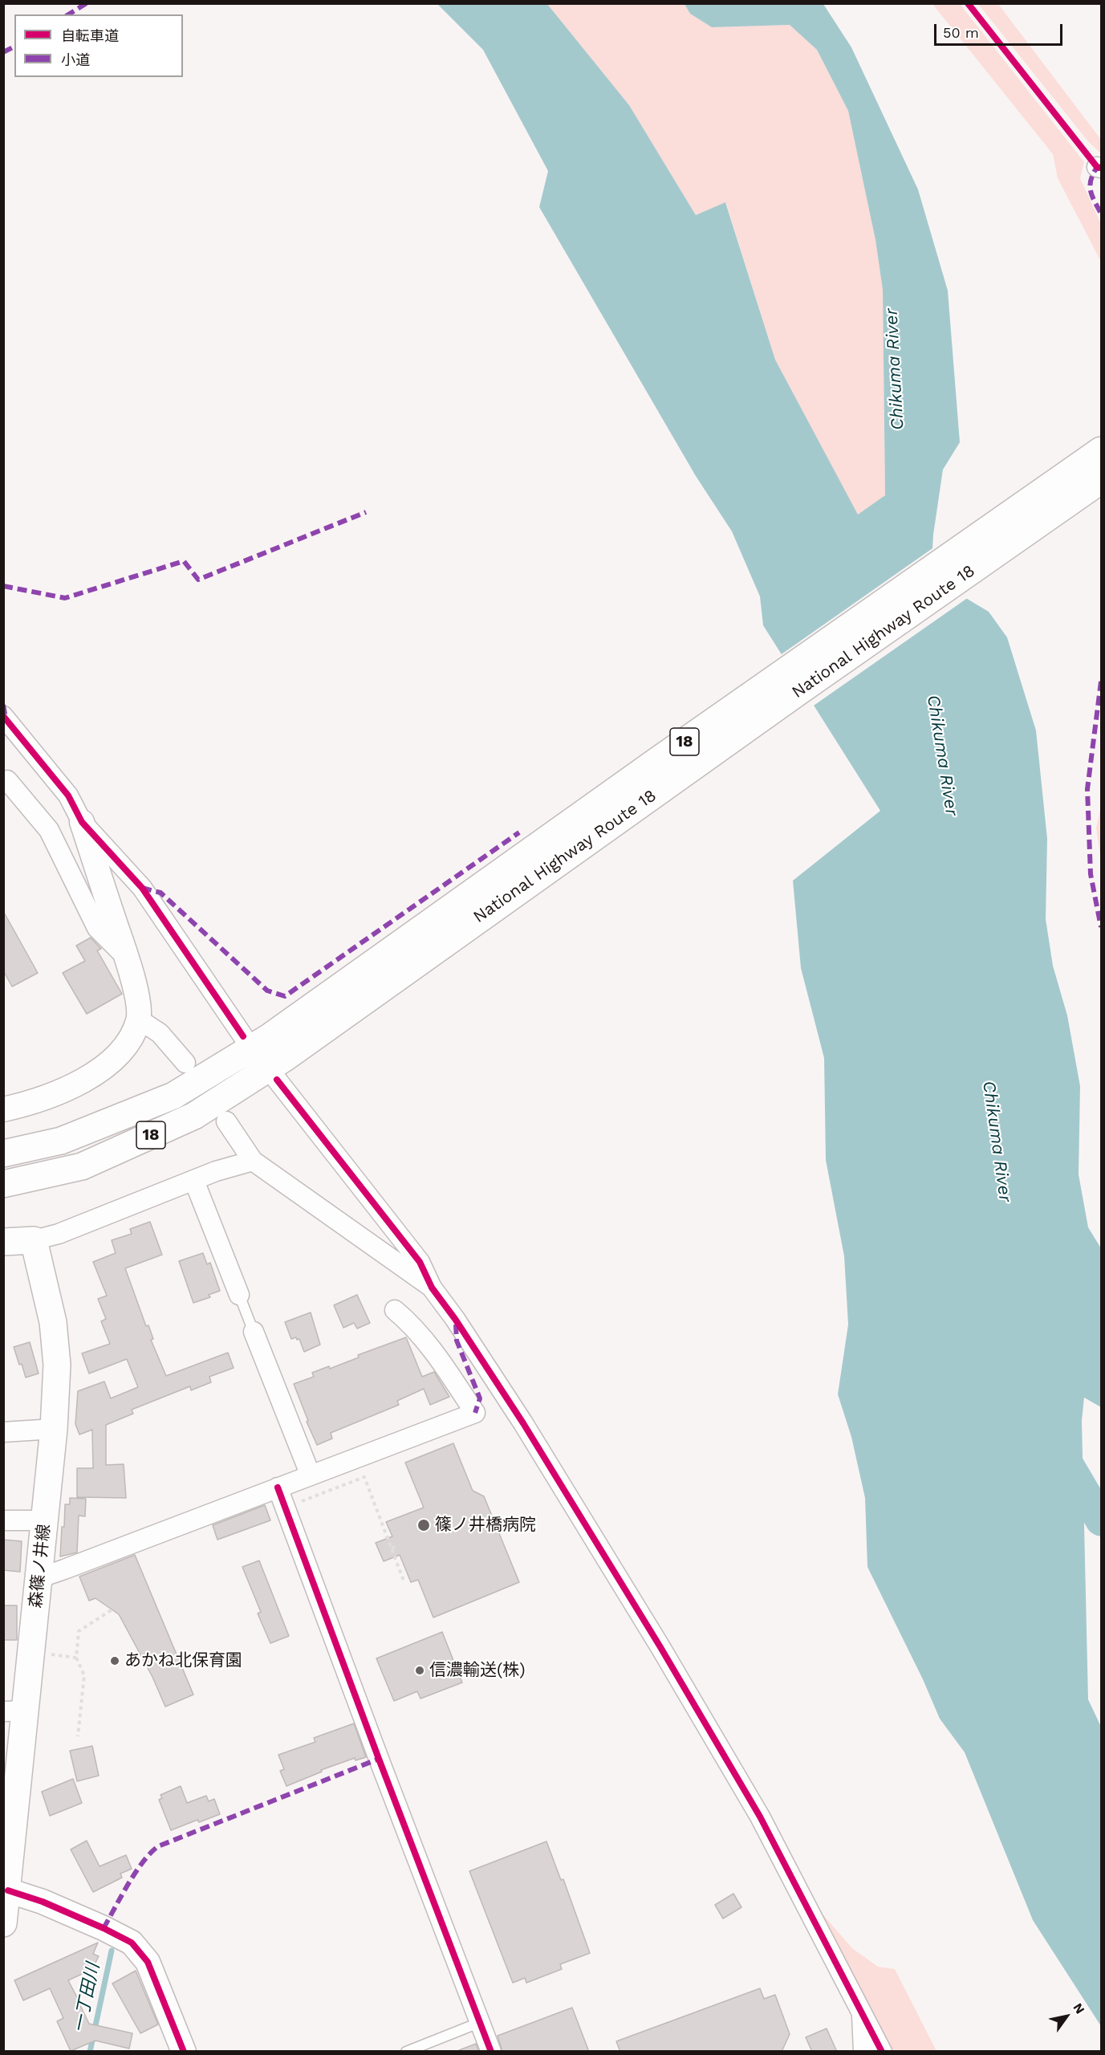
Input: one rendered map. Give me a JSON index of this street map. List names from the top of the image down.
{
  "streets": {
    "main road": ["National Highway Route 18", "18", "森篠ノ井線"]
  },
  "water": ["Chikuma River", "一丁田川"],
  "places": ["篠ノ井橋病院", "あかね北保育園", "信濃輸送(株)"],
  "legend": ["自転車道", "小道"],
  "scale_bar": "50 m",
  "north": "top right"
}
